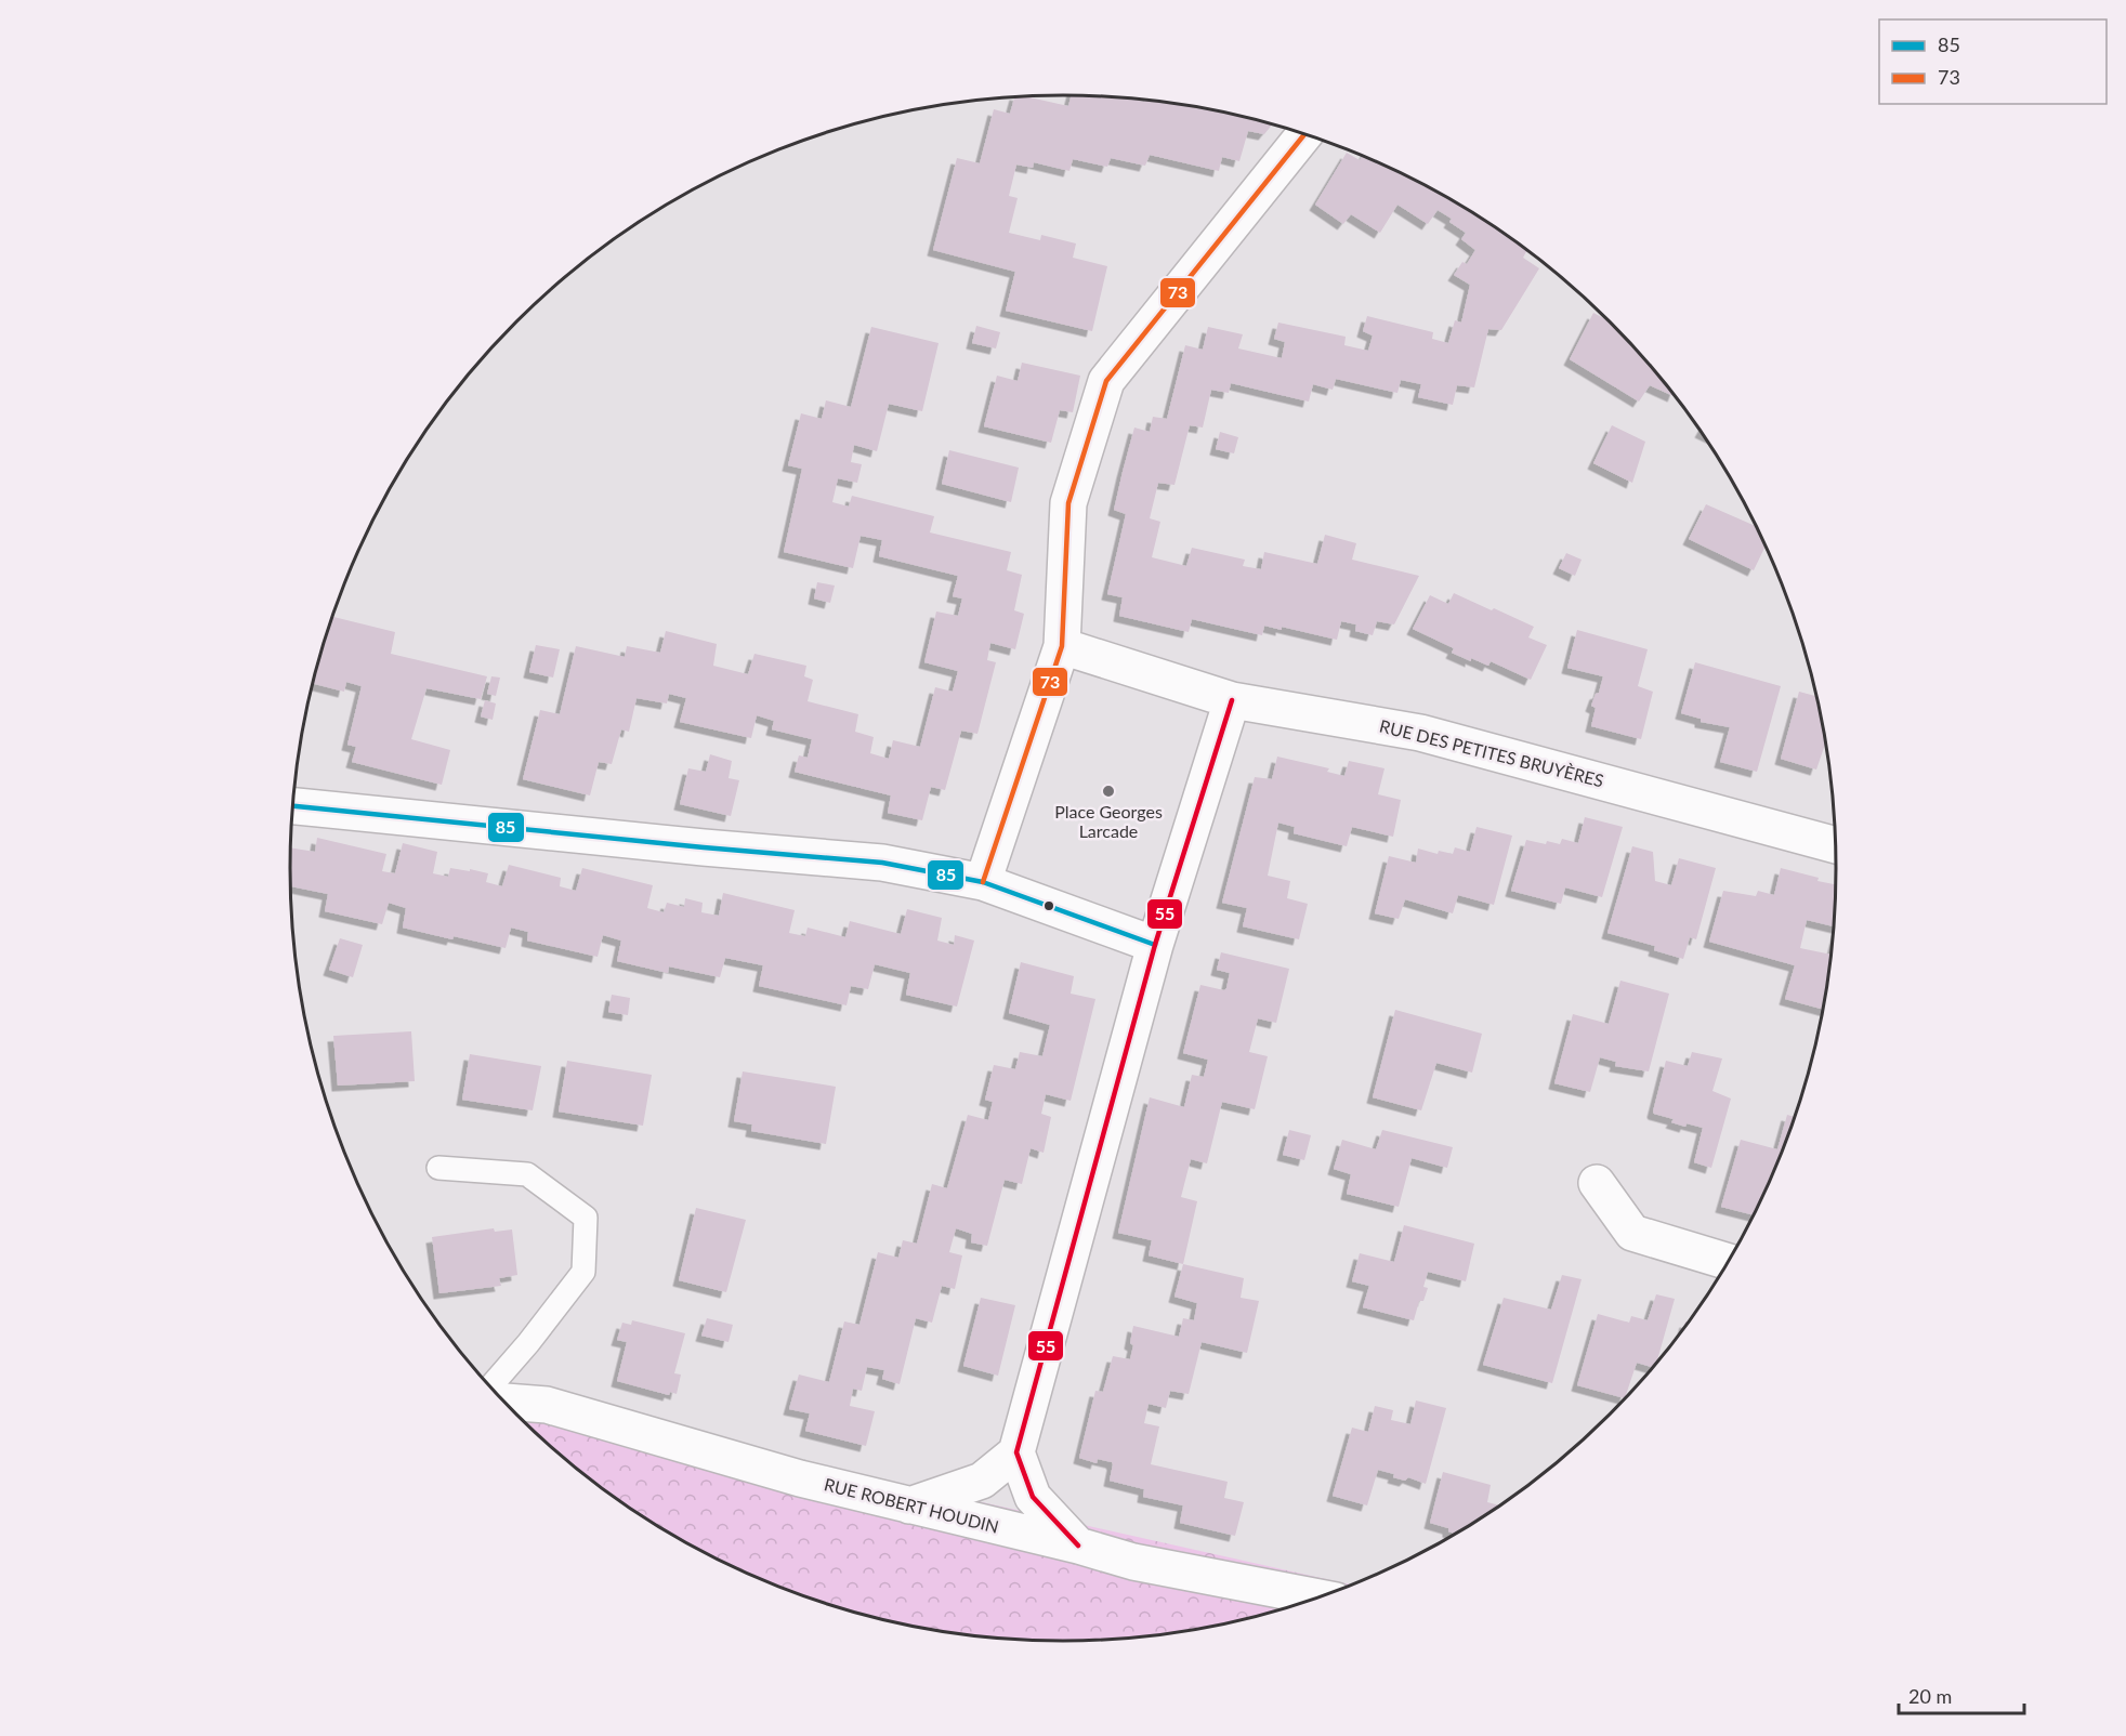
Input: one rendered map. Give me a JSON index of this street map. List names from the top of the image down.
{
  "streets": {
    "street": ["RUE DES PETITES BRUYÈRES", "RUE ROBERT HOUDIN"]
  },
  "places": ["Place Georges Larcade"],
  "lines": ["transit line 73", "transit line 55", "transit line 85"],
  "legend": ["85", "73"],
  "scale_bar": "20 m"
}
